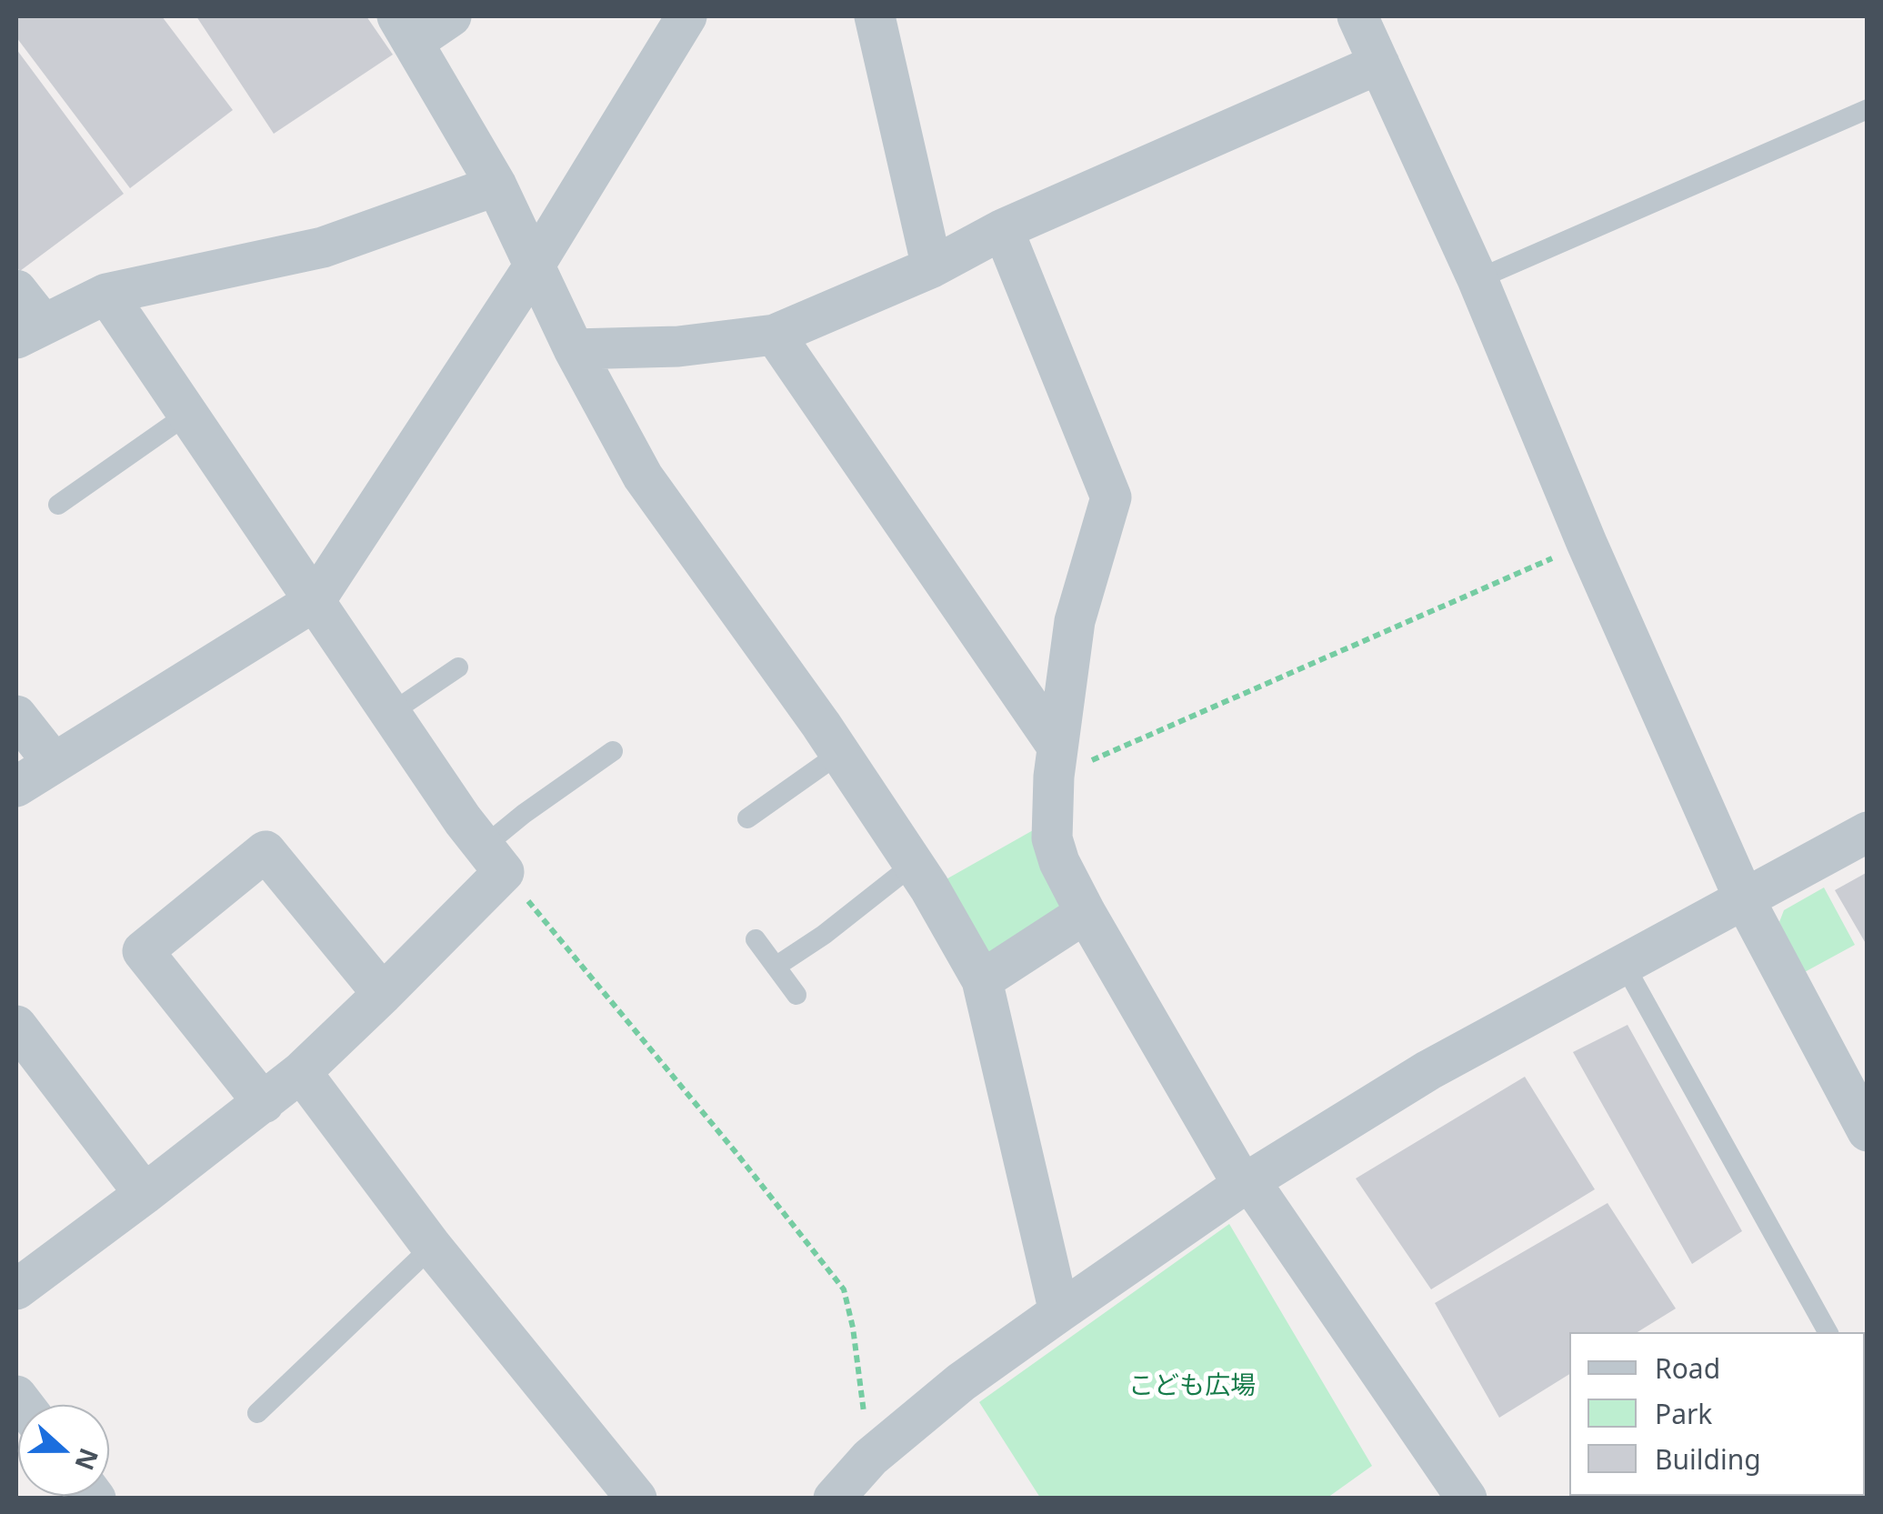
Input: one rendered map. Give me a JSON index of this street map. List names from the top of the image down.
{
  "parks": ["こども広場"],
  "legend": ["Road", "Park", "Building"],
  "north": "right"
}
